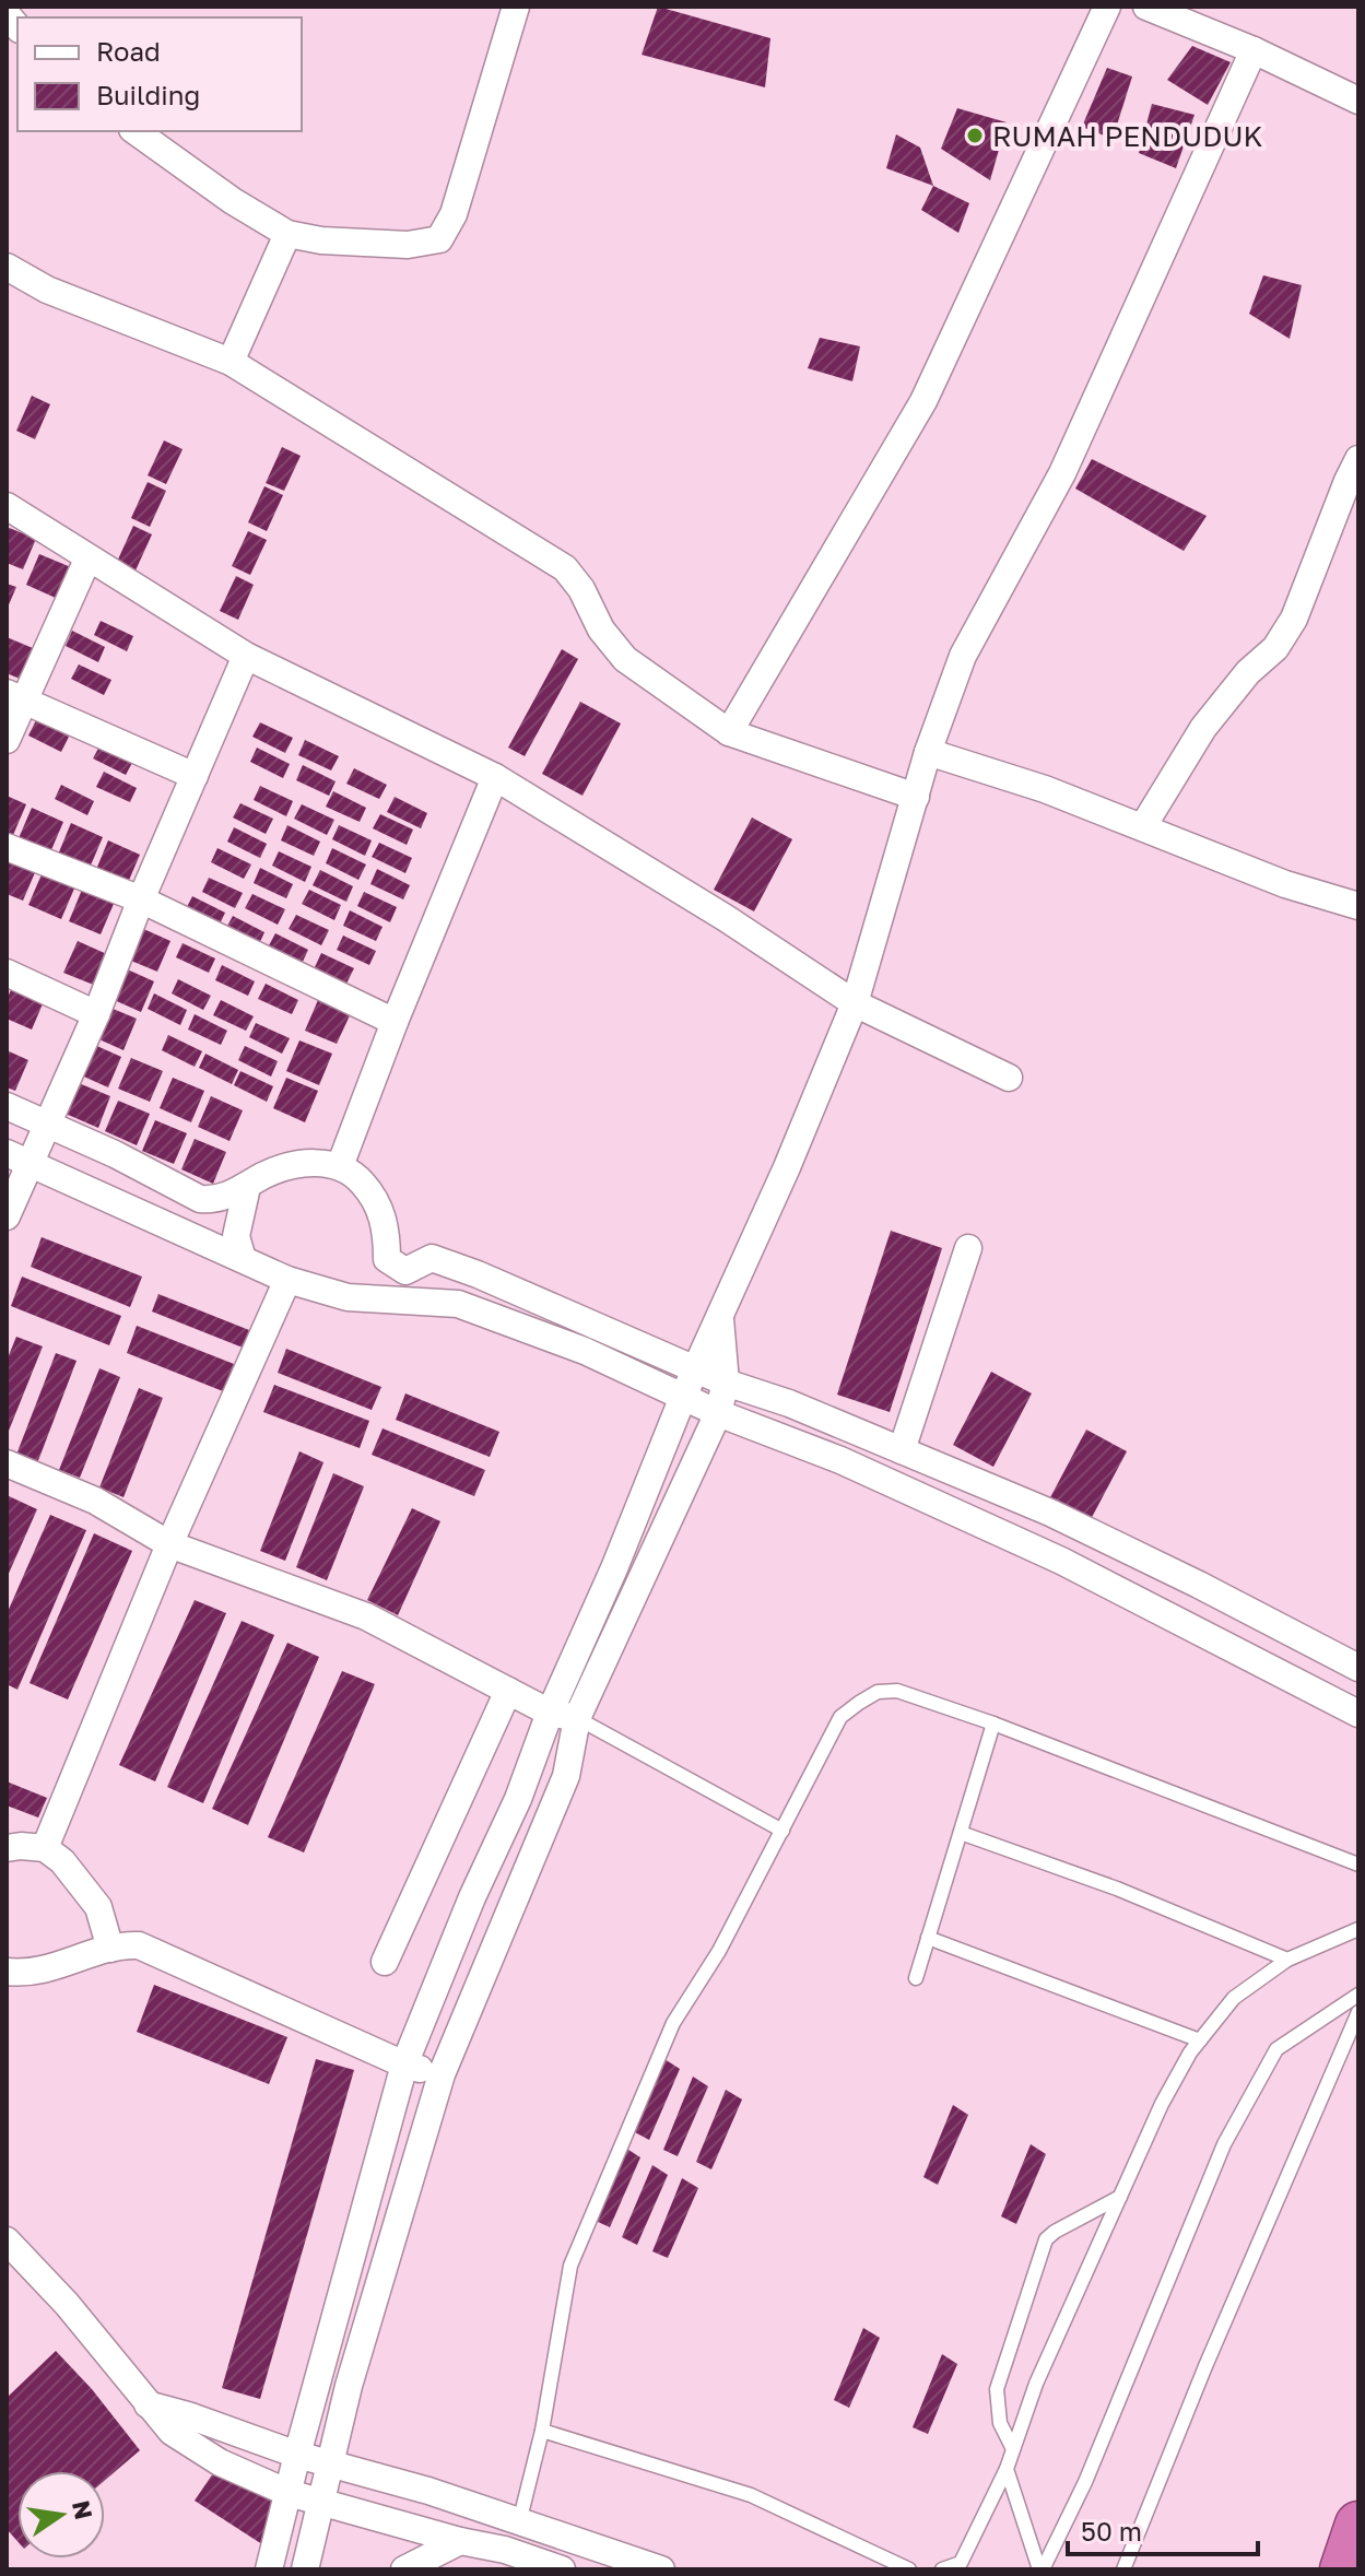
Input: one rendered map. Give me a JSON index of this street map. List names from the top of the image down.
{
  "places": ["RUMAH PENDUDUK"],
  "legend": ["Road", "Building"],
  "scale_bar": "50 m",
  "north": "right"
}
